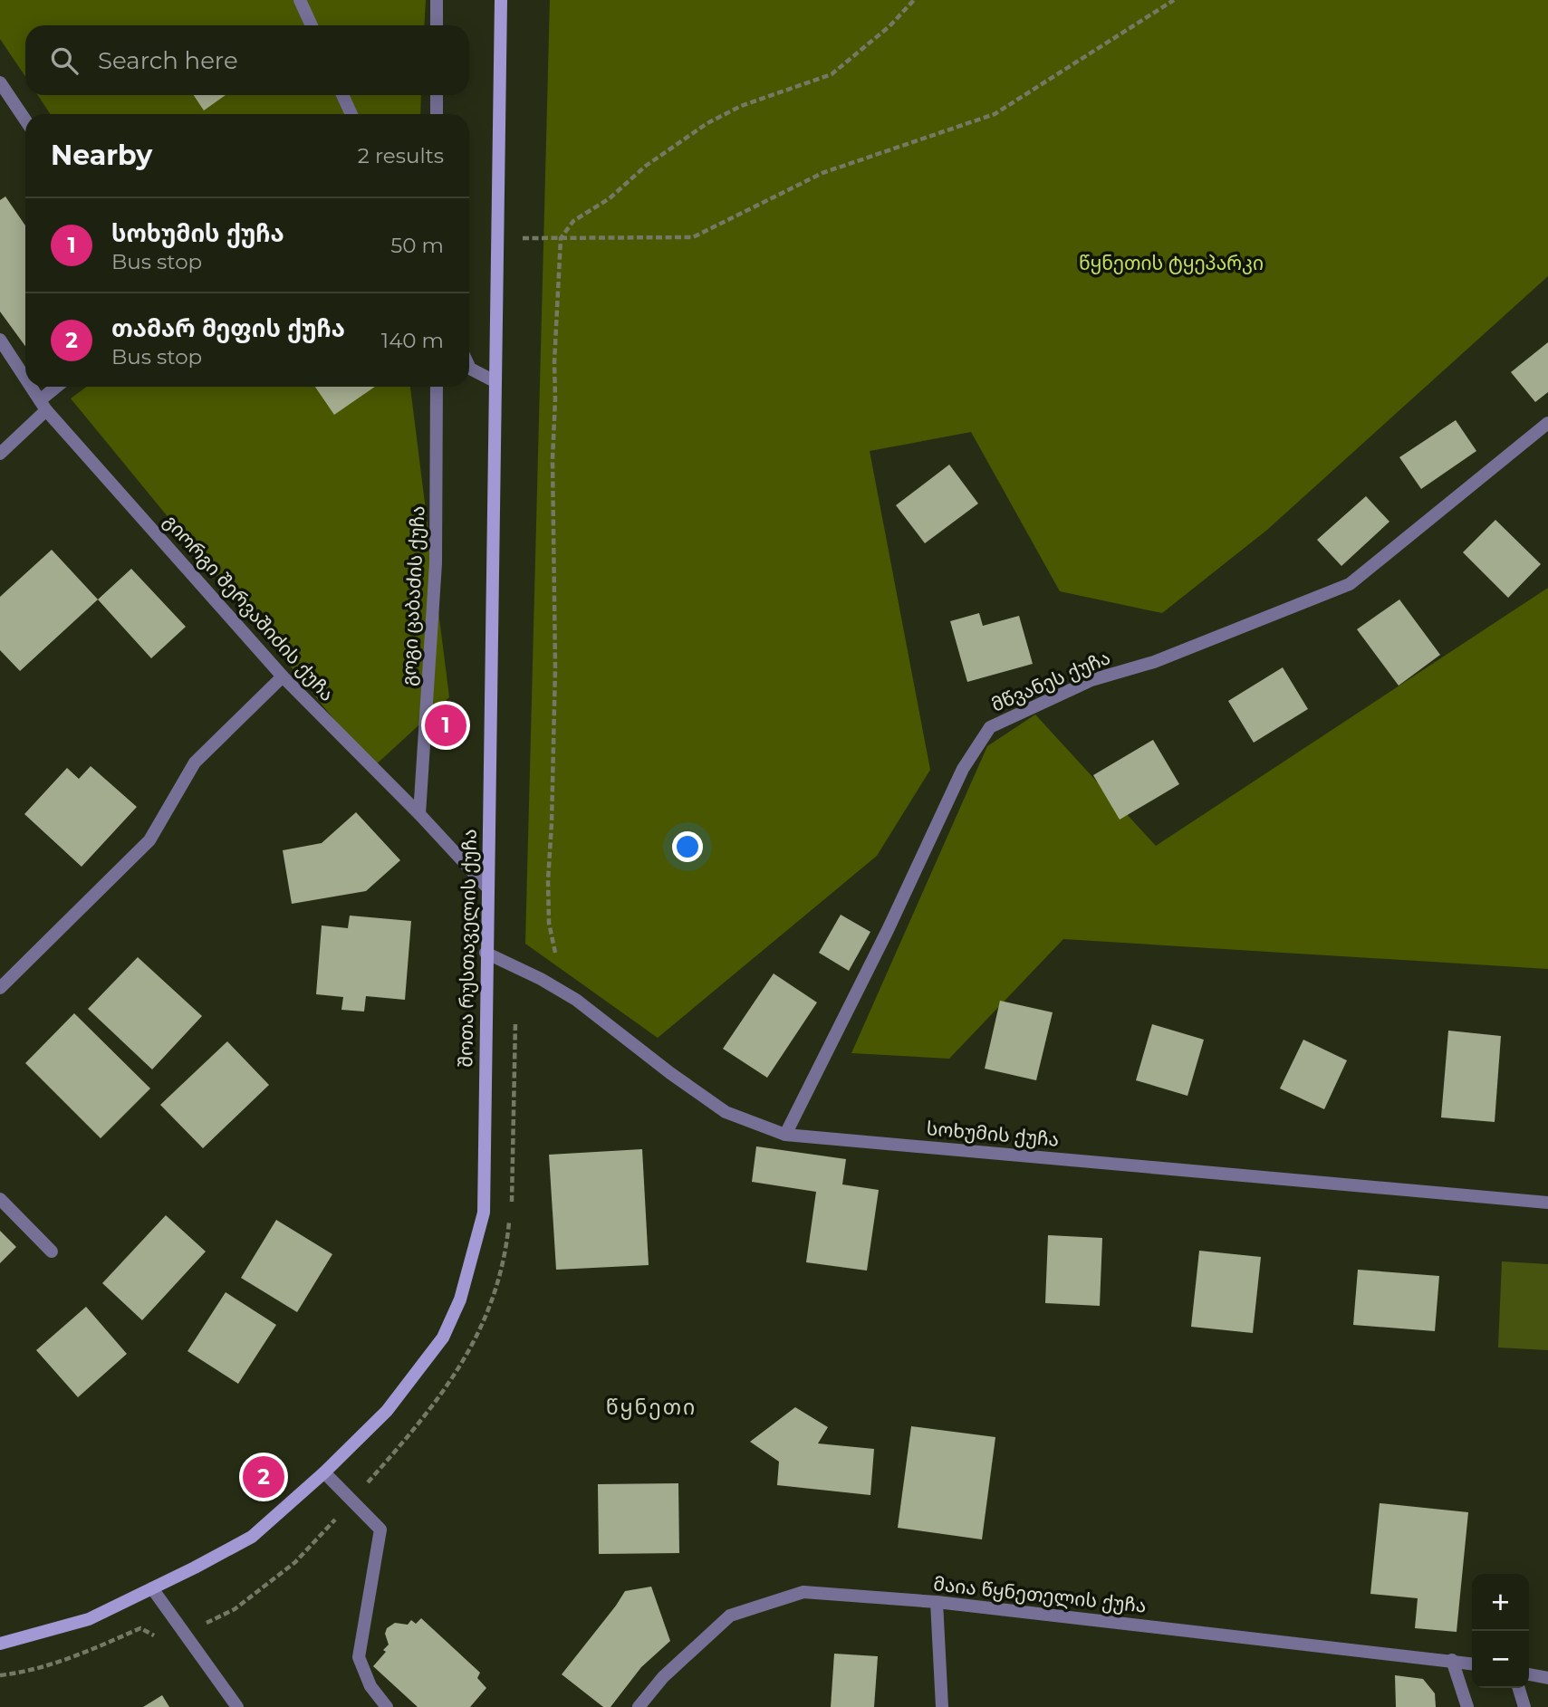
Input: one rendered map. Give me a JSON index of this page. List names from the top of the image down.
{
  "streets": {
    "main road": ["შოთა რუსთაველის ქუჩა"],
    "street": [
      "გოგი ცაბაძის ქუჩა",
      "გიორგი შერვაშიძის ქუჩა",
      "მწვანეს ქუჩა",
      "სოხუმის ქუჩა",
      "მაია წყნეთელის ქუჩა"
    ]
  },
  "crossings": [
    ["გოგი ცაბაძის ქუჩა", "გიორგი შერვაშიძის ქუჩა"],
    ["გიორგი შერვაშიძის ქუჩა", "შოთა რუსთაველის ქუჩა"],
    ["მწვანეს ქუჩა", "სოხუმის ქუჩა"],
    ["შოთა რუსთაველის ქუჩა", "სოხუმის ქუჩა"]
  ],
  "districts": ["წყნეთი"],
  "parks": ["წყნეთის ტყეპარკი"],
  "page": {
    "search": "Search here",
    "heading": ["Nearby", "2 results"],
    "list": [
      {
        "mark": "1",
        "name": "სოხუმის ქუჩა",
        "note": "Bus stop",
        "value": "50 m"
      },
      {
        "mark": "2",
        "name": "თამარ მეფის ქუჩა",
        "note": "Bus stop",
        "value": "140 m"
      }
    ],
    "pins": ["1", "2"],
    "map_buttons": ["+", "−"]
  }
}
